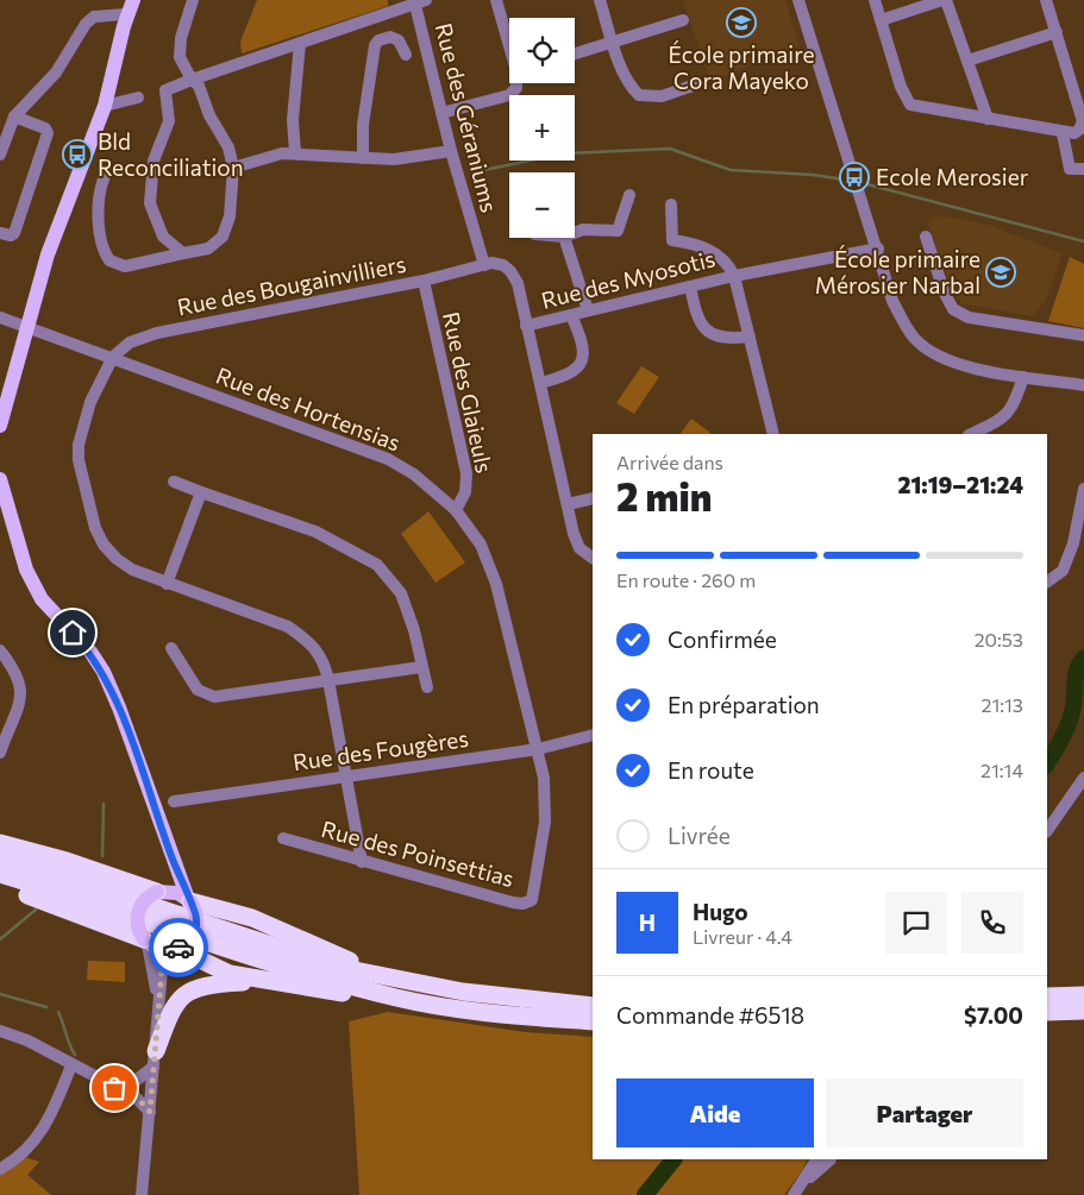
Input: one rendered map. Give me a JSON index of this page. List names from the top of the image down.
{
  "streets": {
    "street": [
      "Rue des Géraniums",
      "Rue des Myosotis",
      "Rue des Bougainvilliers",
      "Rue des Glaieuls",
      "Rue des Hortensias",
      "Rue des Fougères",
      "Rue des Poinsettias"
    ]
  },
  "crossings": [
    ["Rue des Géraniums", "Rue des Bougainvilliers"],
    ["Rue des Bougainvilliers", "Rue des Glaieuls"],
    ["Rue des Bougainvilliers", "Rue des Hortensias"],
    ["Rue des Glaieuls", "Rue des Hortensias"],
    ["Rue des Hortensias", "Rue des Fougères"],
    ["Rue des Hortensias", "Rue des Poinsettias"],
    ["Rue des Fougères", "Rue des Poinsettias"]
  ],
  "places": {
    "school or university": ["École primaire Cora Mayeko", "École primaire Mérosier Narbal"],
    "bus stop": ["Bld Reconciliation", "Ecole Merosier"]
  },
  "page": {
    "map_buttons": ["+", "−"],
    "heading": ["2 min", "Arrivée dans", "21:19–21:24"],
    "panel": [
      "Hugo",
      "Livreur · 4.4",
      "Commande #6518",
      "$7.00"
    ],
    "bar": "En route · 260 m",
    "list": [
      ["Confirmée", "20:53"],
      ["En préparation", "21:13"],
      ["En route", "21:14"],
      "Livrée"
    ],
    "round": "H",
    "buttons": ["Aide", "Partager"]
  }
}
